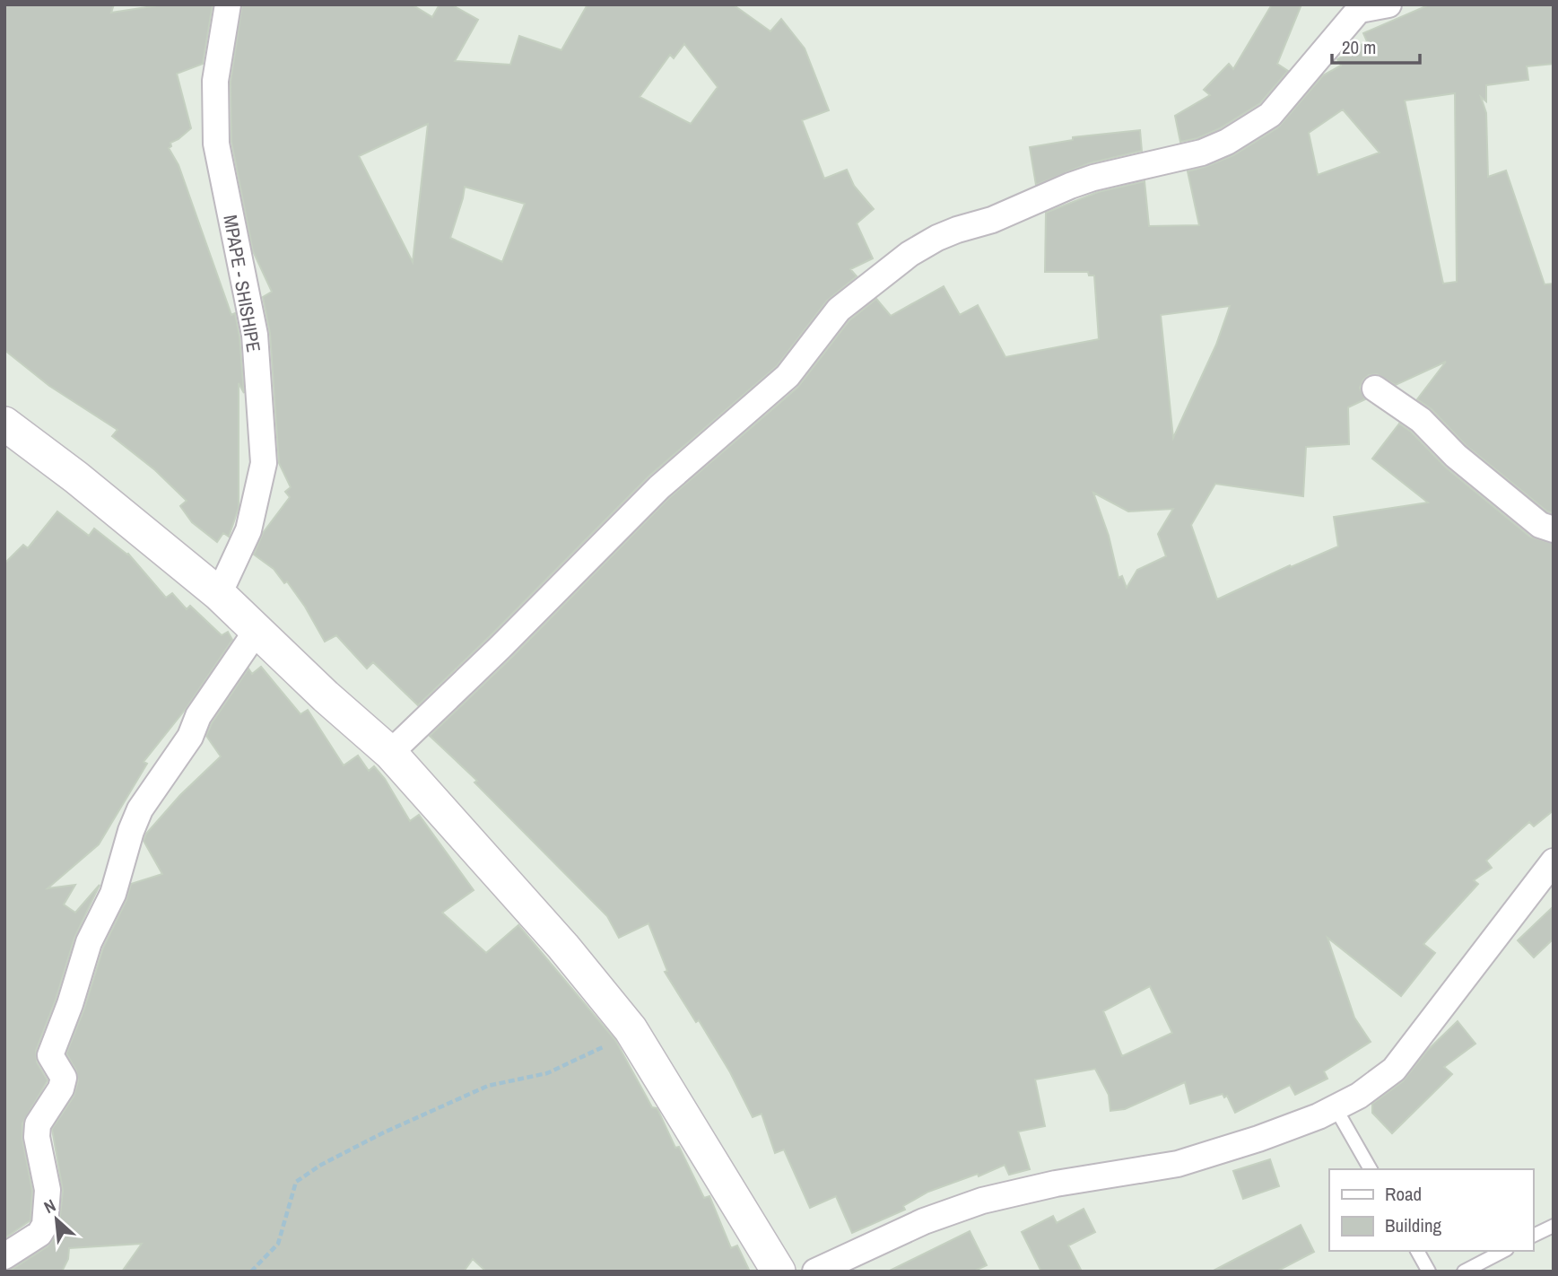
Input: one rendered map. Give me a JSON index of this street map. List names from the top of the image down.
{
  "streets": {
    "street": ["MPAPE - SHISHIPE"]
  },
  "legend": ["Road", "Building"],
  "scale_bar": "20 m",
  "north": "top left"
}
